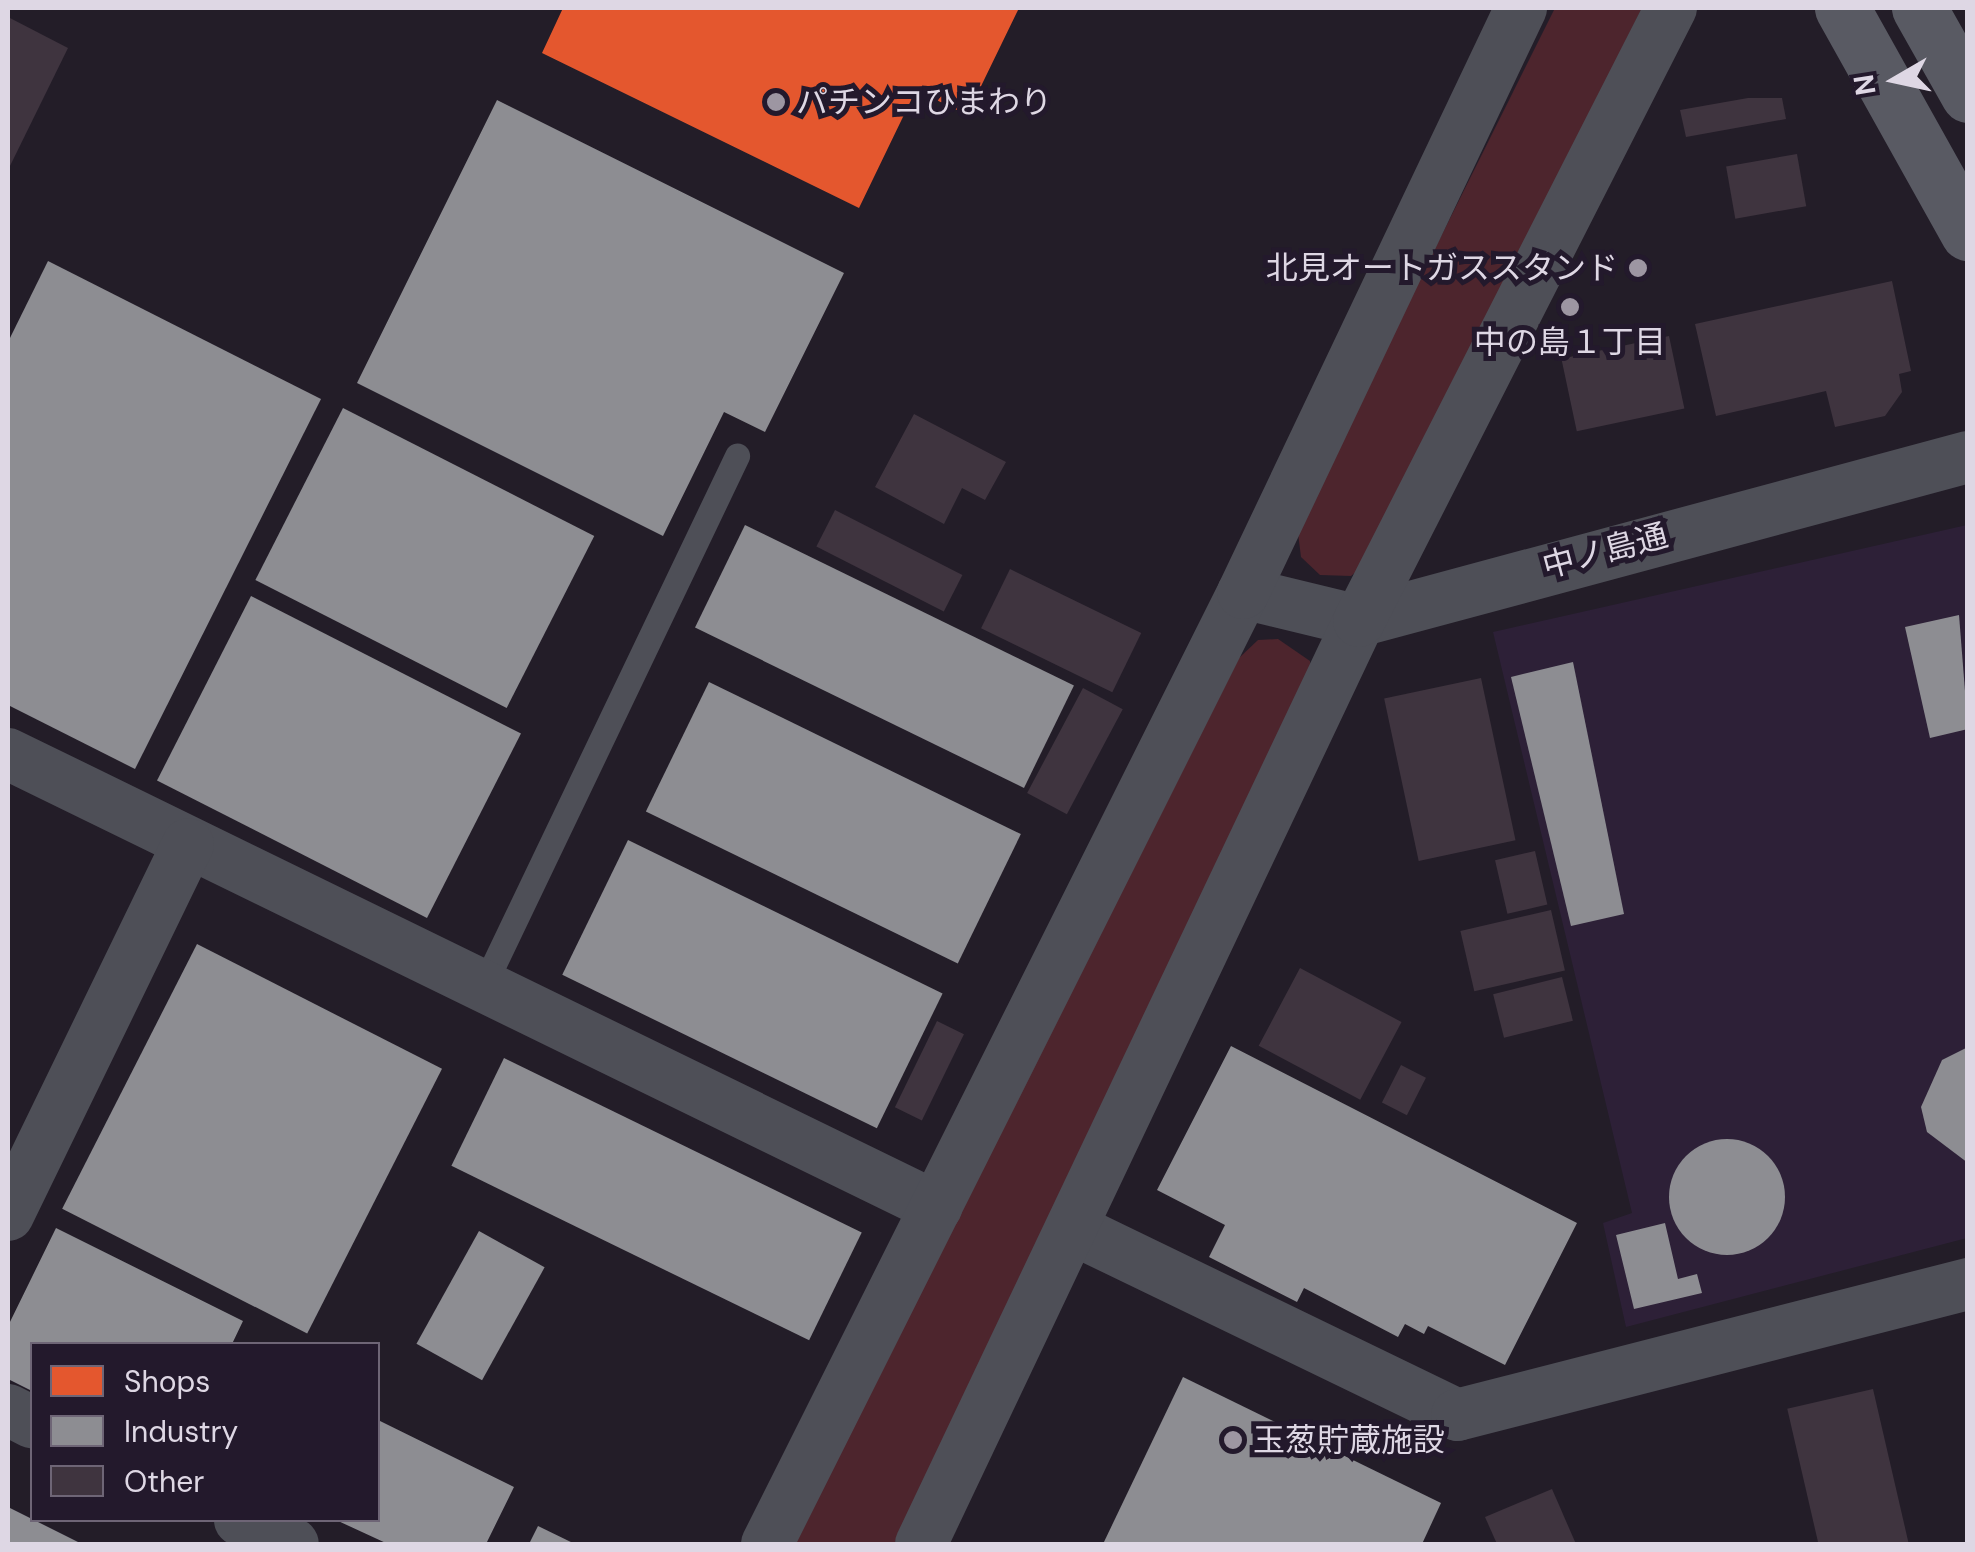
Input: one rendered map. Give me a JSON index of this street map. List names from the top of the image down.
{
  "streets": {
    "street": ["中ノ島通"]
  },
  "places": [
    "パチンコひまわり",
    "北見オートガススタンド",
    "中の島１丁目",
    "玉葱貯蔵施設"
  ],
  "legend": ["Shops", "Industry", "Other"],
  "north": "left"
}
